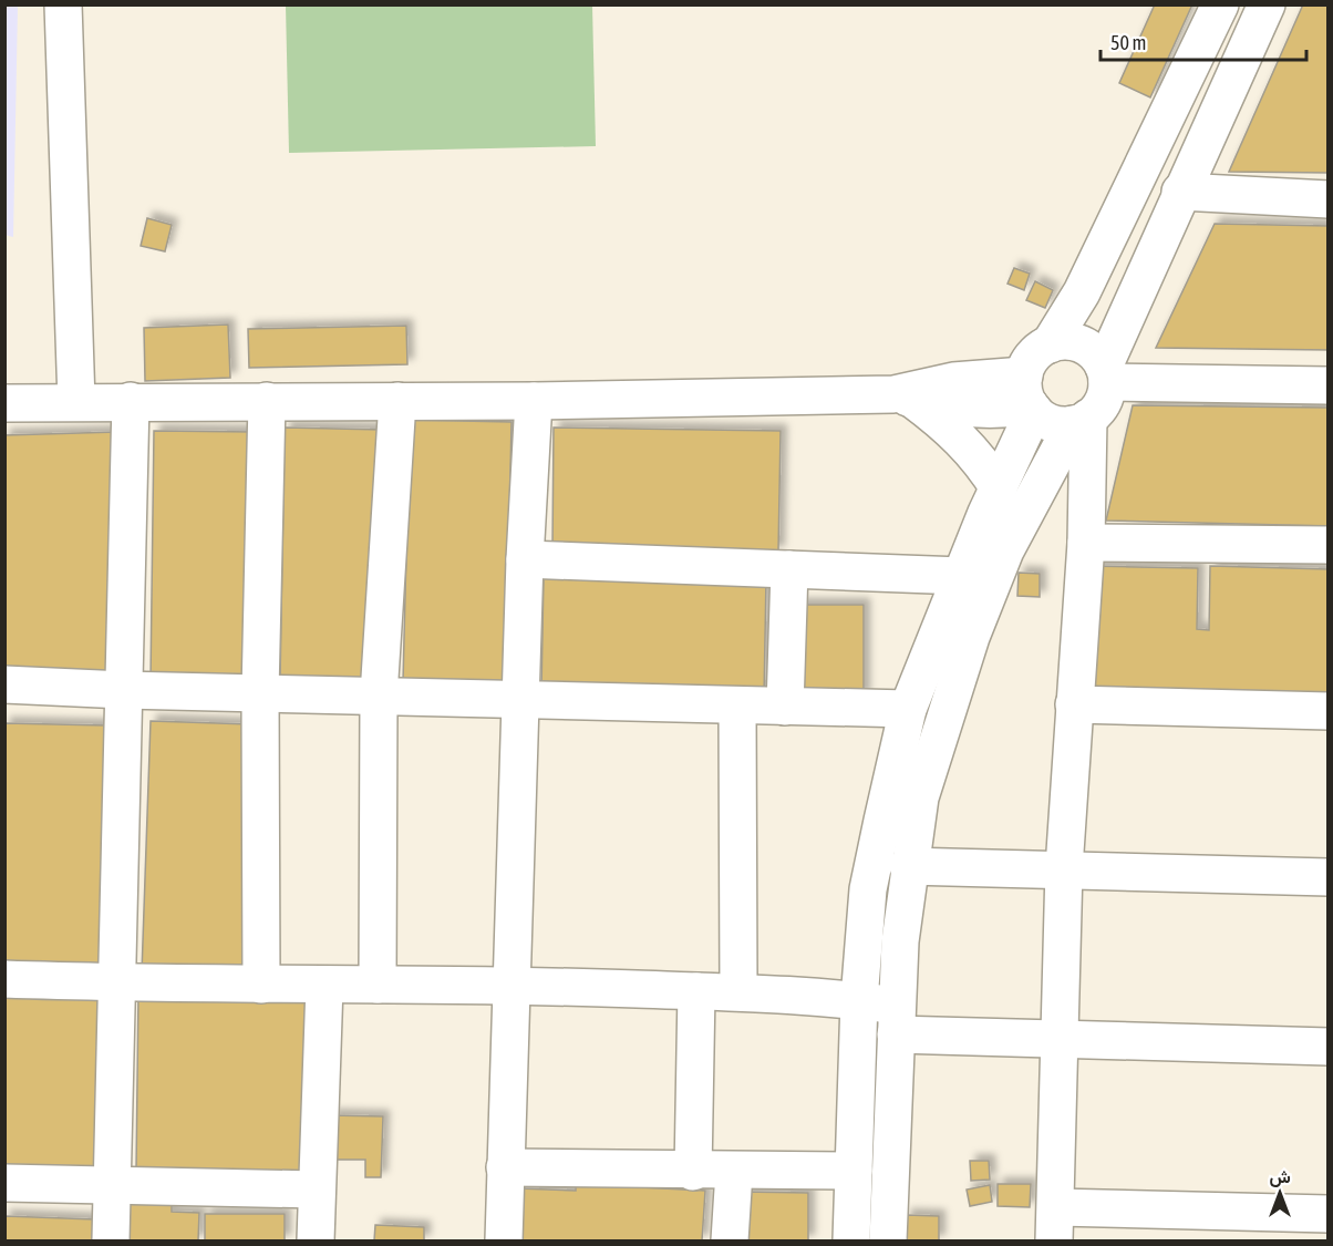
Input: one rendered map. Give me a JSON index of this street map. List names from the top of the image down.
{
  "scale_bar": "50 m",
  "north": "top"
}
